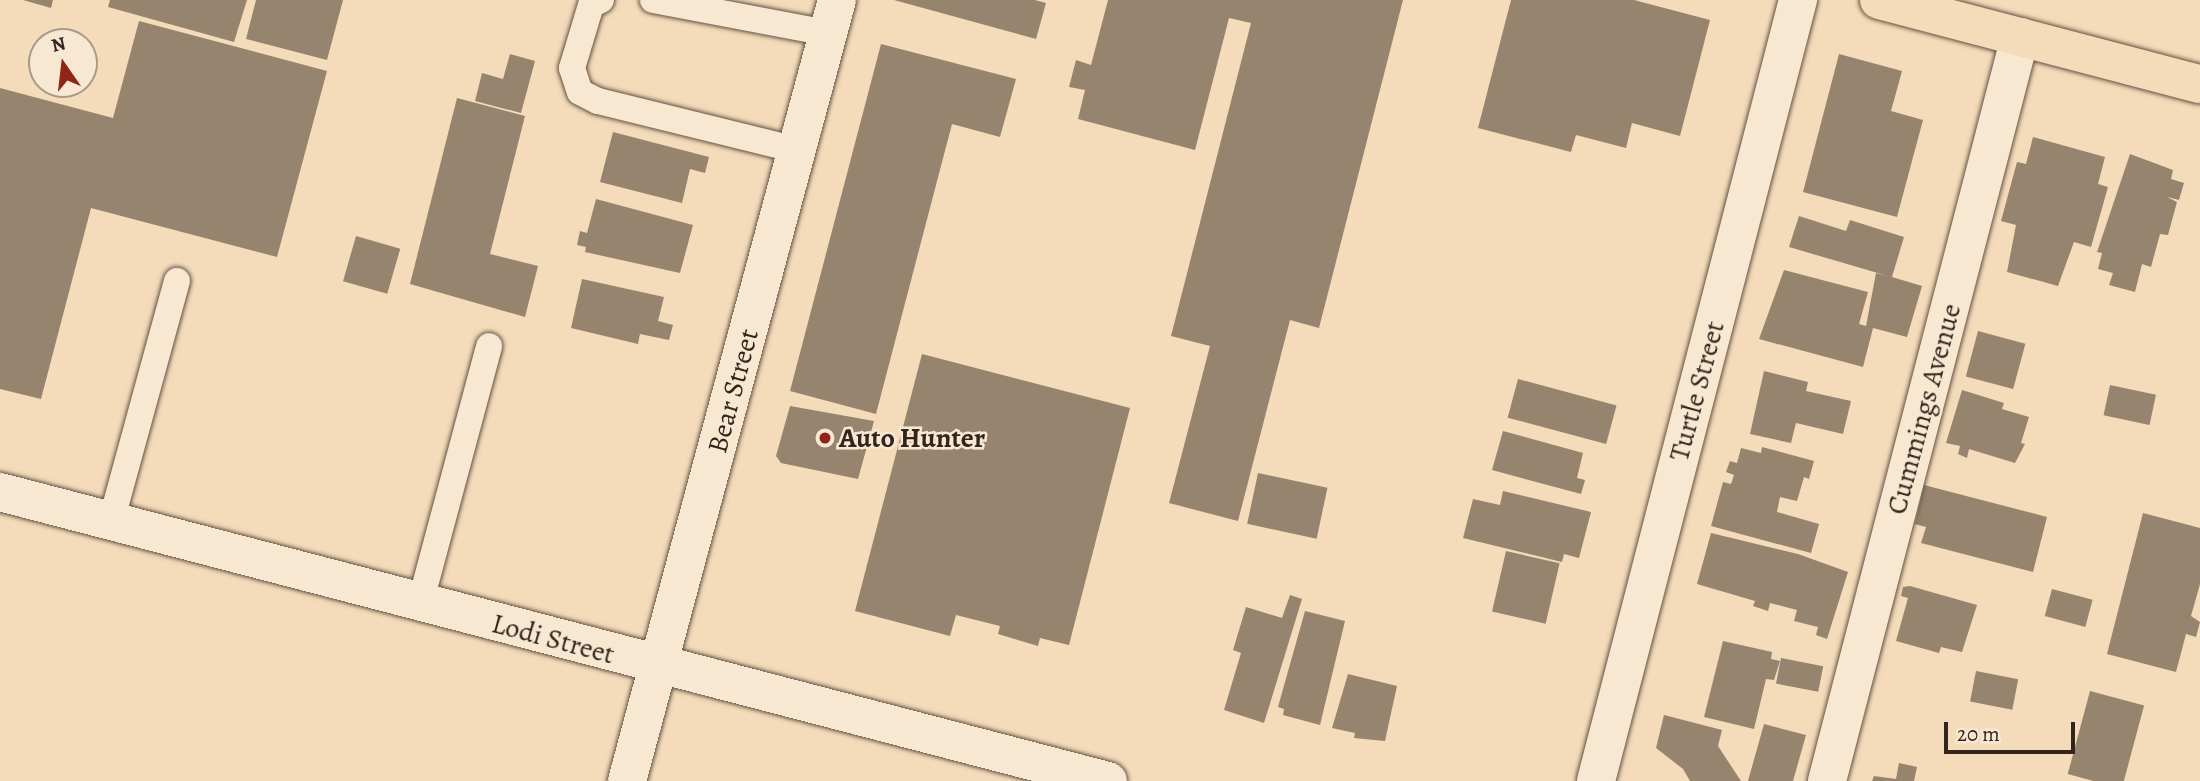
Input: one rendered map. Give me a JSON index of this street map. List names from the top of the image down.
{
  "streets": {
    "street": [
      "Bear Street",
      "Turtle Street",
      "Cummings Avenue",
      "Lodi Street"
    ]
  },
  "crossings": [
    ["Bear Street", "Lodi Street"]
  ],
  "places": ["Auto Hunter"],
  "scale_bar": "20 m",
  "north": "top"
}
